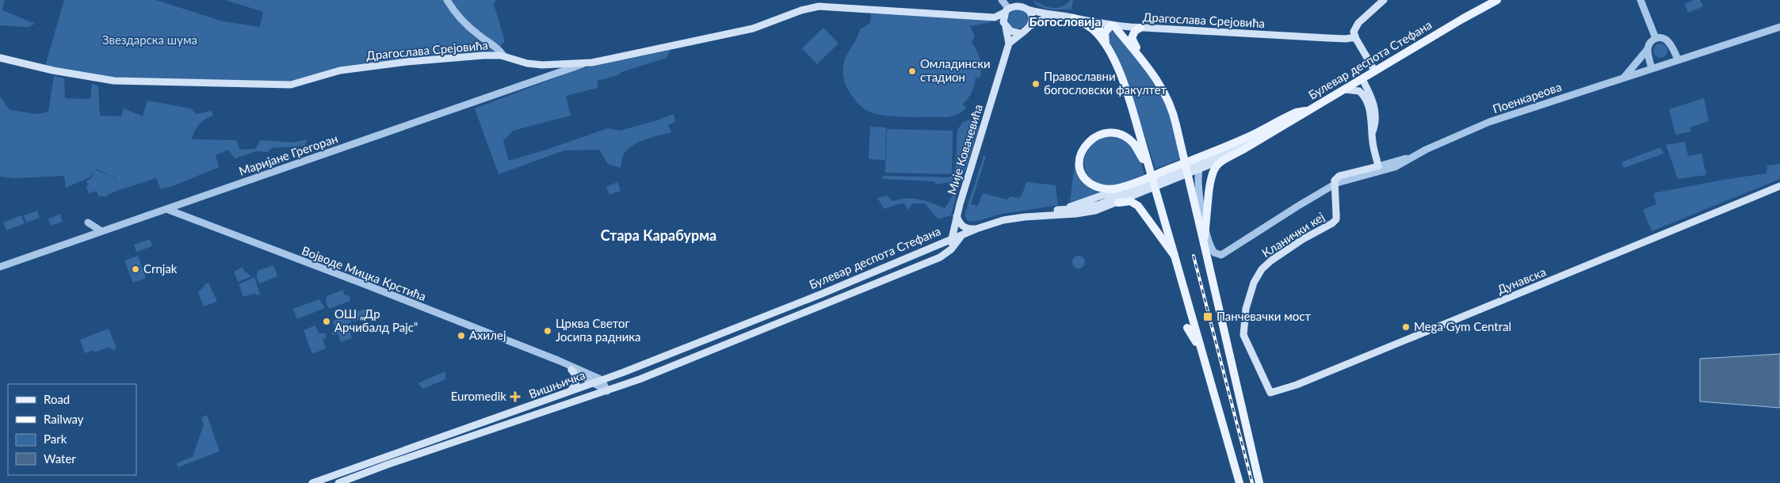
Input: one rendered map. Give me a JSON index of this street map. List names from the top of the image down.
{
  "streets": {
    "main road": [
      "Драгослава Срејовића",
      "Булевар деспота Стефана",
      "Поенкареова",
      "Мије Ковачевића",
      "Кланички кеј",
      "Дунавска",
      "Вишњичка"
    ],
    "street": ["Маријане Грегоран", "Војводе Мицка Крстића"]
  },
  "crossings": [
    ["Драгослава Срејовића", "Мије Ковачевића"],
    ["Драгослава Срејовића", "Маријане Грегоран"],
    ["Булевар деспота Стефана", "Мије Ковачевића"],
    ["Булевар деспота Стефана", "Вишњичка"],
    ["Поенкареова", "Кланички кеј"],
    ["Маријане Грегоран", "Војводе Мицка Крстића"],
    ["Кланички кеј", "Дунавска"],
    ["Војводе Мицка Крстића", "Вишњичка"]
  ],
  "districts": ["Богословија", "Стара Карабурма"],
  "parks": ["Звездарска шума"],
  "places": {
    "other": [
      "Омладински стадион",
      "Православни богословски факултет",
      "Crnjak",
      "ОШ „Др Арчибалд Рајс”",
      "Mega Gym Central",
      "Црква Светог Јосипа радника",
      "Ахилеј"
    ],
    "transit": ["Панчевачки мост"],
    "health": ["Euromedik"]
  },
  "legend": [
    "Road",
    "Railway",
    "Park",
    "Water"
  ]
}
